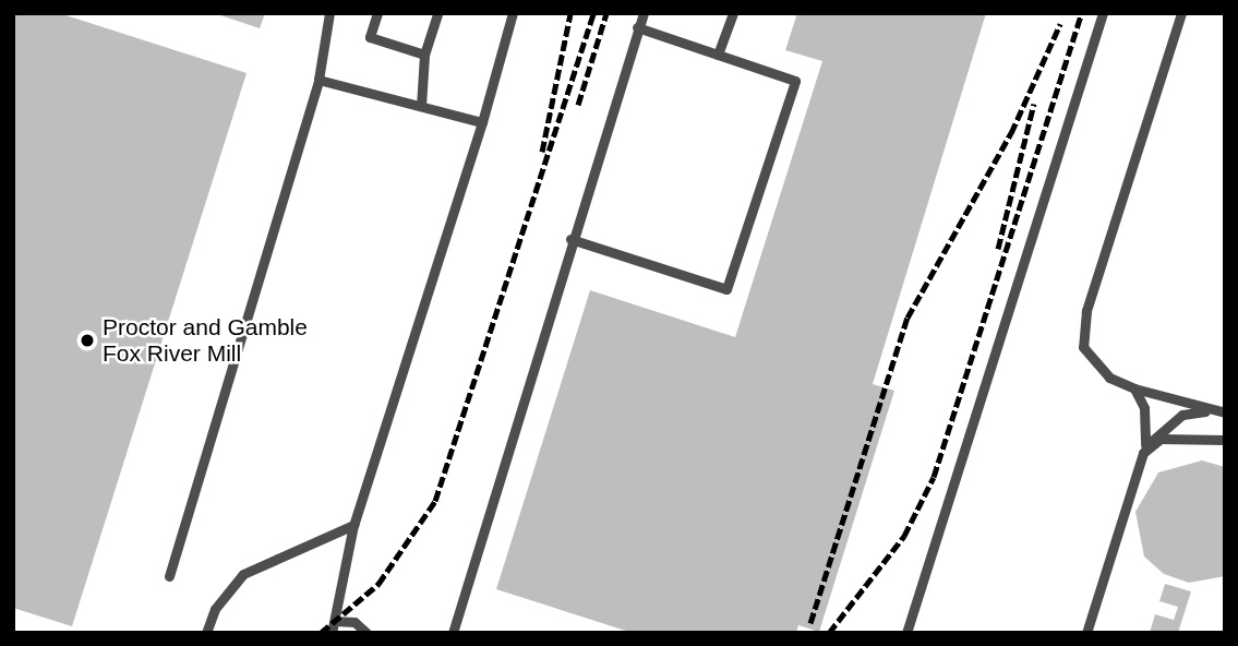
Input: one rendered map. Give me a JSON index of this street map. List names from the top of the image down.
{
  "places": ["Proctor and Gamble Fox River Mill"]
}
